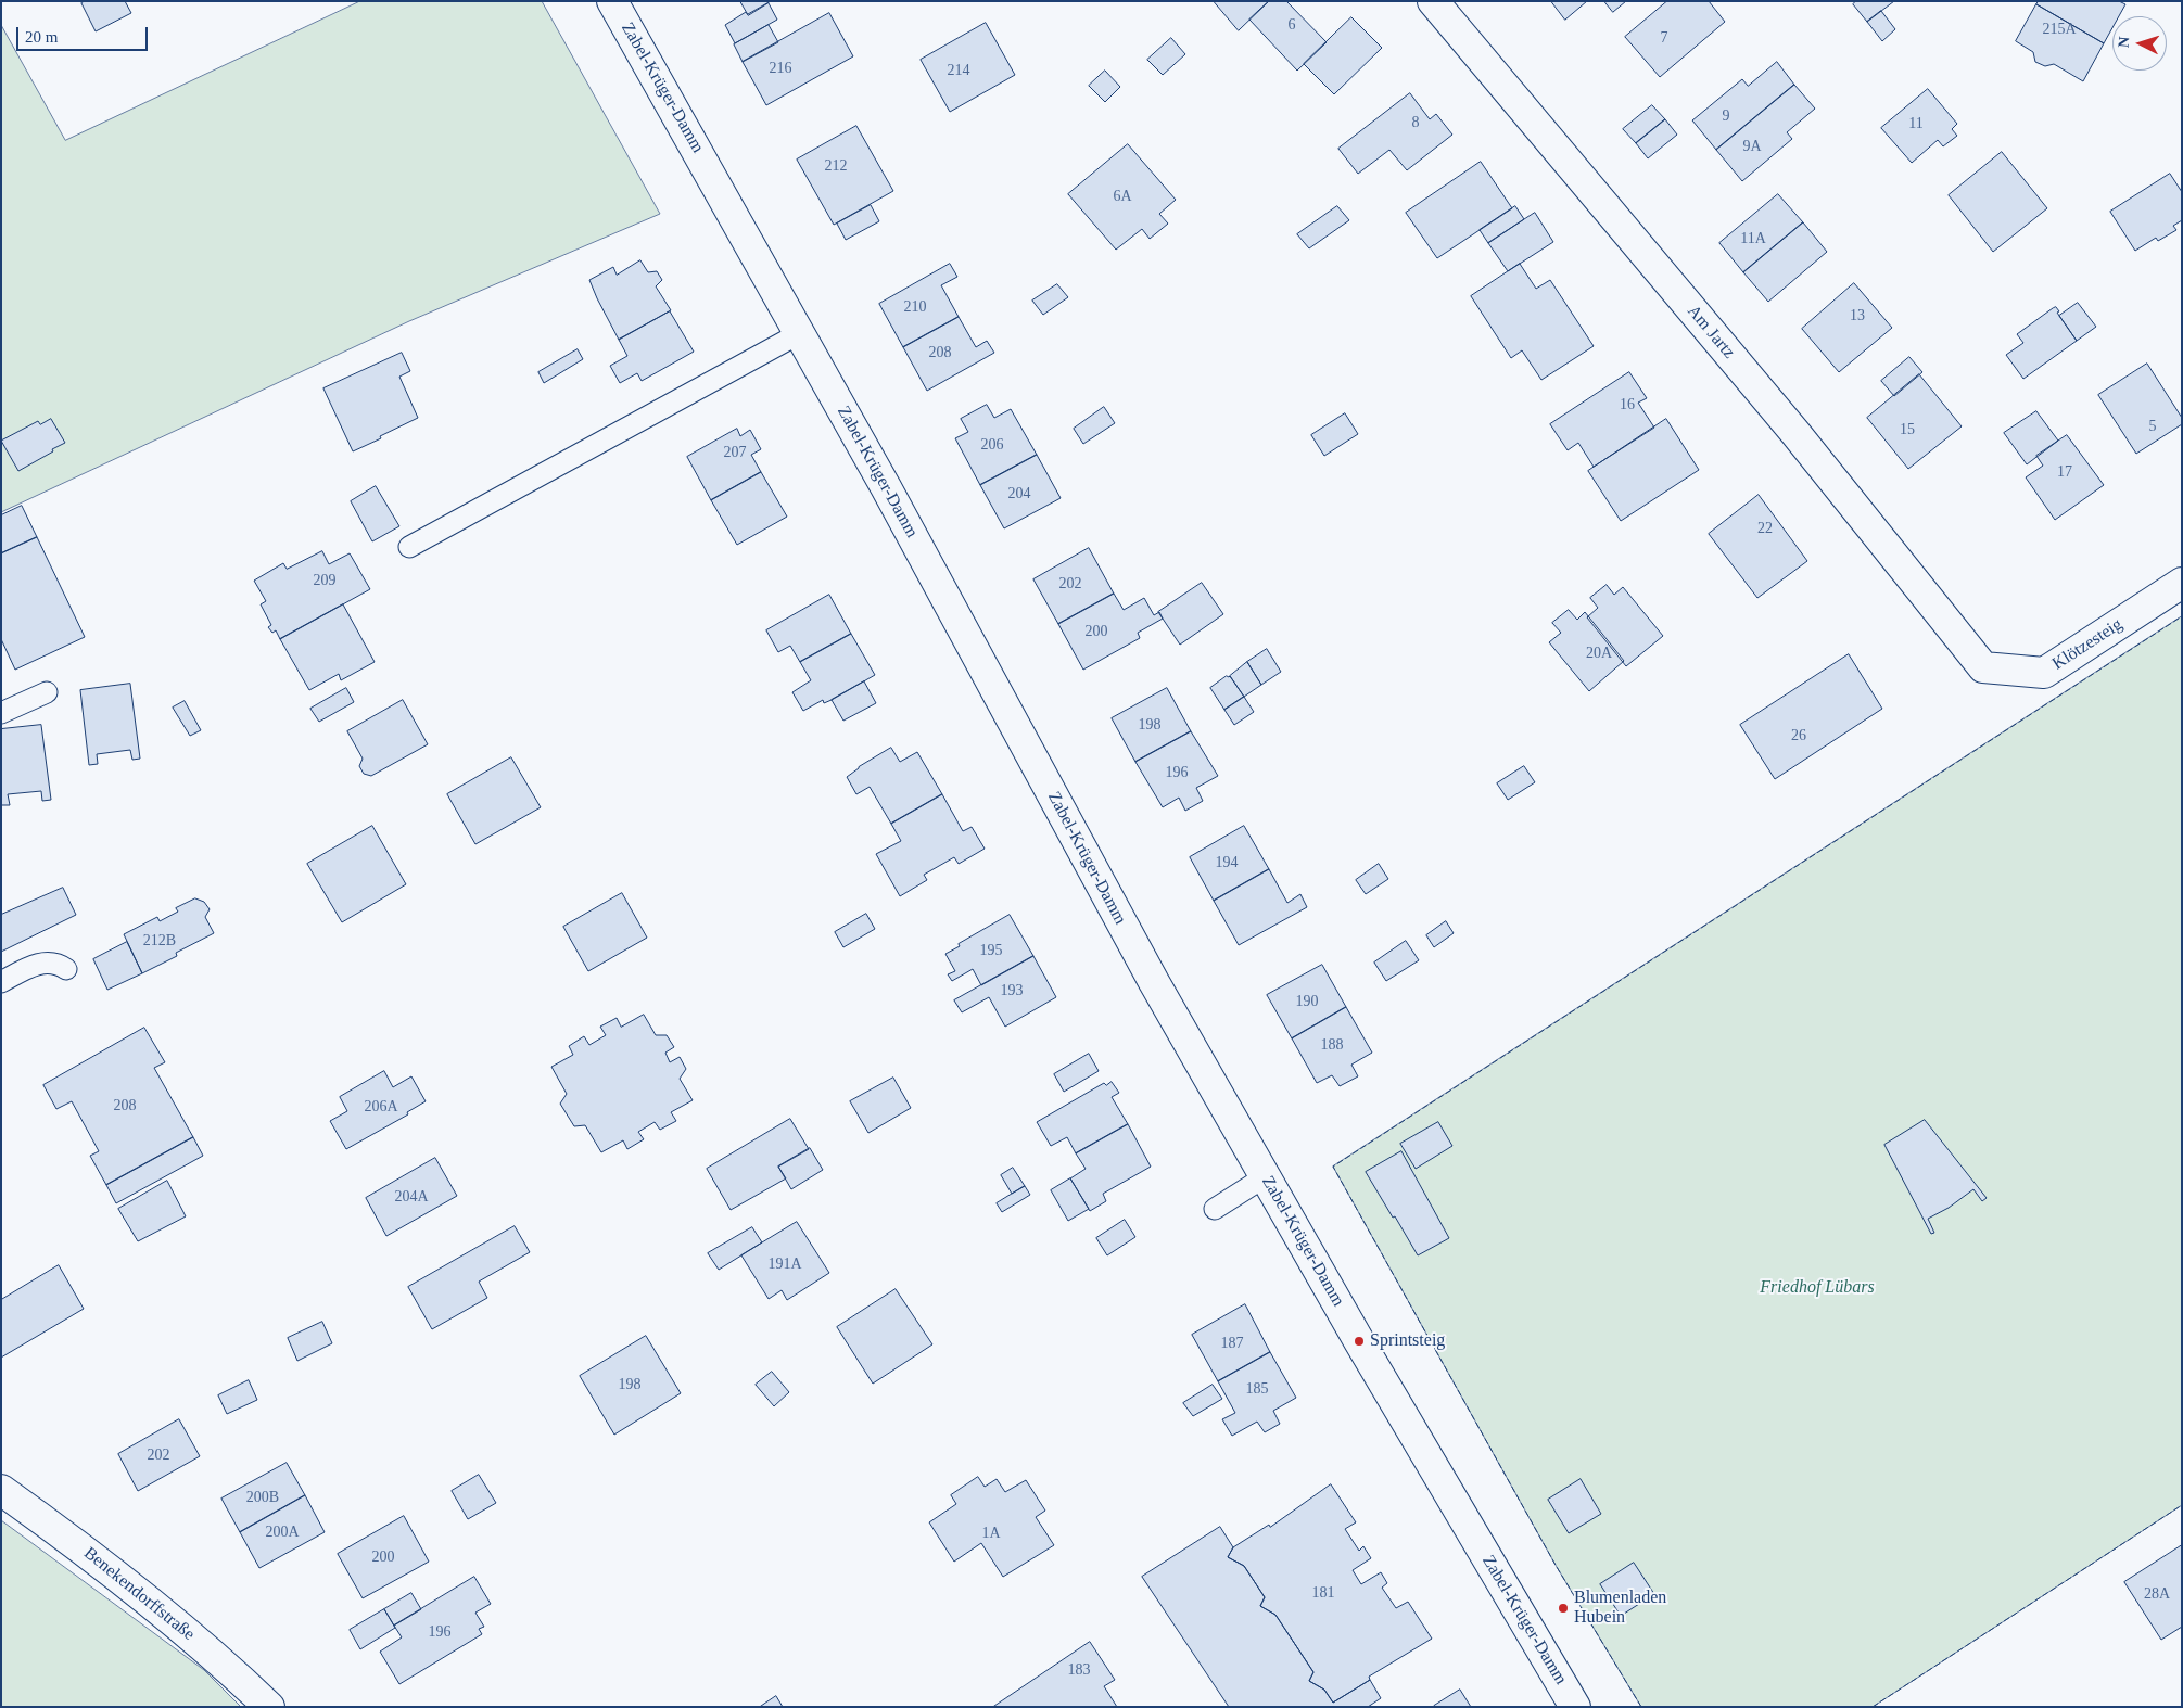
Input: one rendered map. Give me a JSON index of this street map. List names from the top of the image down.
{
  "streets": {
    "street": [
      "Zabel-Krüger-Damm",
      "Am Jartz",
      "Klötzesteig",
      "Benekendorffstraße"
    ]
  },
  "crossings": [
    ["Am Jartz", "Klötzesteig"]
  ],
  "parks": ["Friedhof Lübars"],
  "places": ["Sprintsteig", "Blumenladen Hubein"],
  "house_numbers": [
    "6",
    "215A",
    "7",
    "216",
    "214",
    "9",
    "8",
    "11",
    "9A",
    "212",
    "6A",
    "11A",
    "210",
    "13",
    "208",
    "16",
    "5",
    "15",
    "206",
    "207",
    "17",
    "204",
    "22",
    "209",
    "202",
    "200",
    "20A",
    "198",
    "26",
    "196",
    "194",
    "212B",
    "195",
    "193",
    "190",
    "188",
    "208",
    "206A",
    "204A",
    "191A",
    "187",
    "198",
    "185",
    "202",
    "200B",
    "200A",
    "1A",
    "200",
    "181",
    "28A",
    "196",
    "183"
  ],
  "scale_bar": "20 m",
  "north": "left"
}
